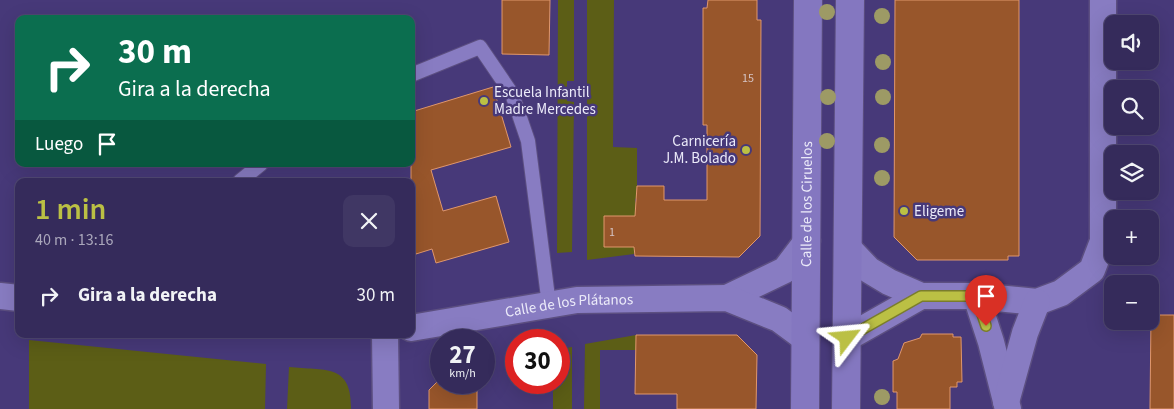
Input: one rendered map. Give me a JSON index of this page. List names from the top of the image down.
{
  "streets": {
    "main road": ["Calle de los Ciruelos"],
    "street": ["Calle de los Plátanos"]
  },
  "crossings": [
    ["Calle de los Ciruelos", "Calle de los Plátanos"]
  ],
  "places": ["Escuela Infantil Madre Mercedes", "Carnicería J.M. Bolado", "Eligeme"],
  "house_numbers": ["15", "1"],
  "page": {
    "map_buttons": ["+", "−"],
    "turn": ["30 m", "Gira a la derecha"],
    "then": "Luego",
    "heading": ["1 min", "40 m · 13:16"],
    "list": [
      {
        "name": "Gira a la derecha",
        "value": "30 m"
      }
    ],
    "speed": "27 km/h",
    "limit": "30"
  }
}
